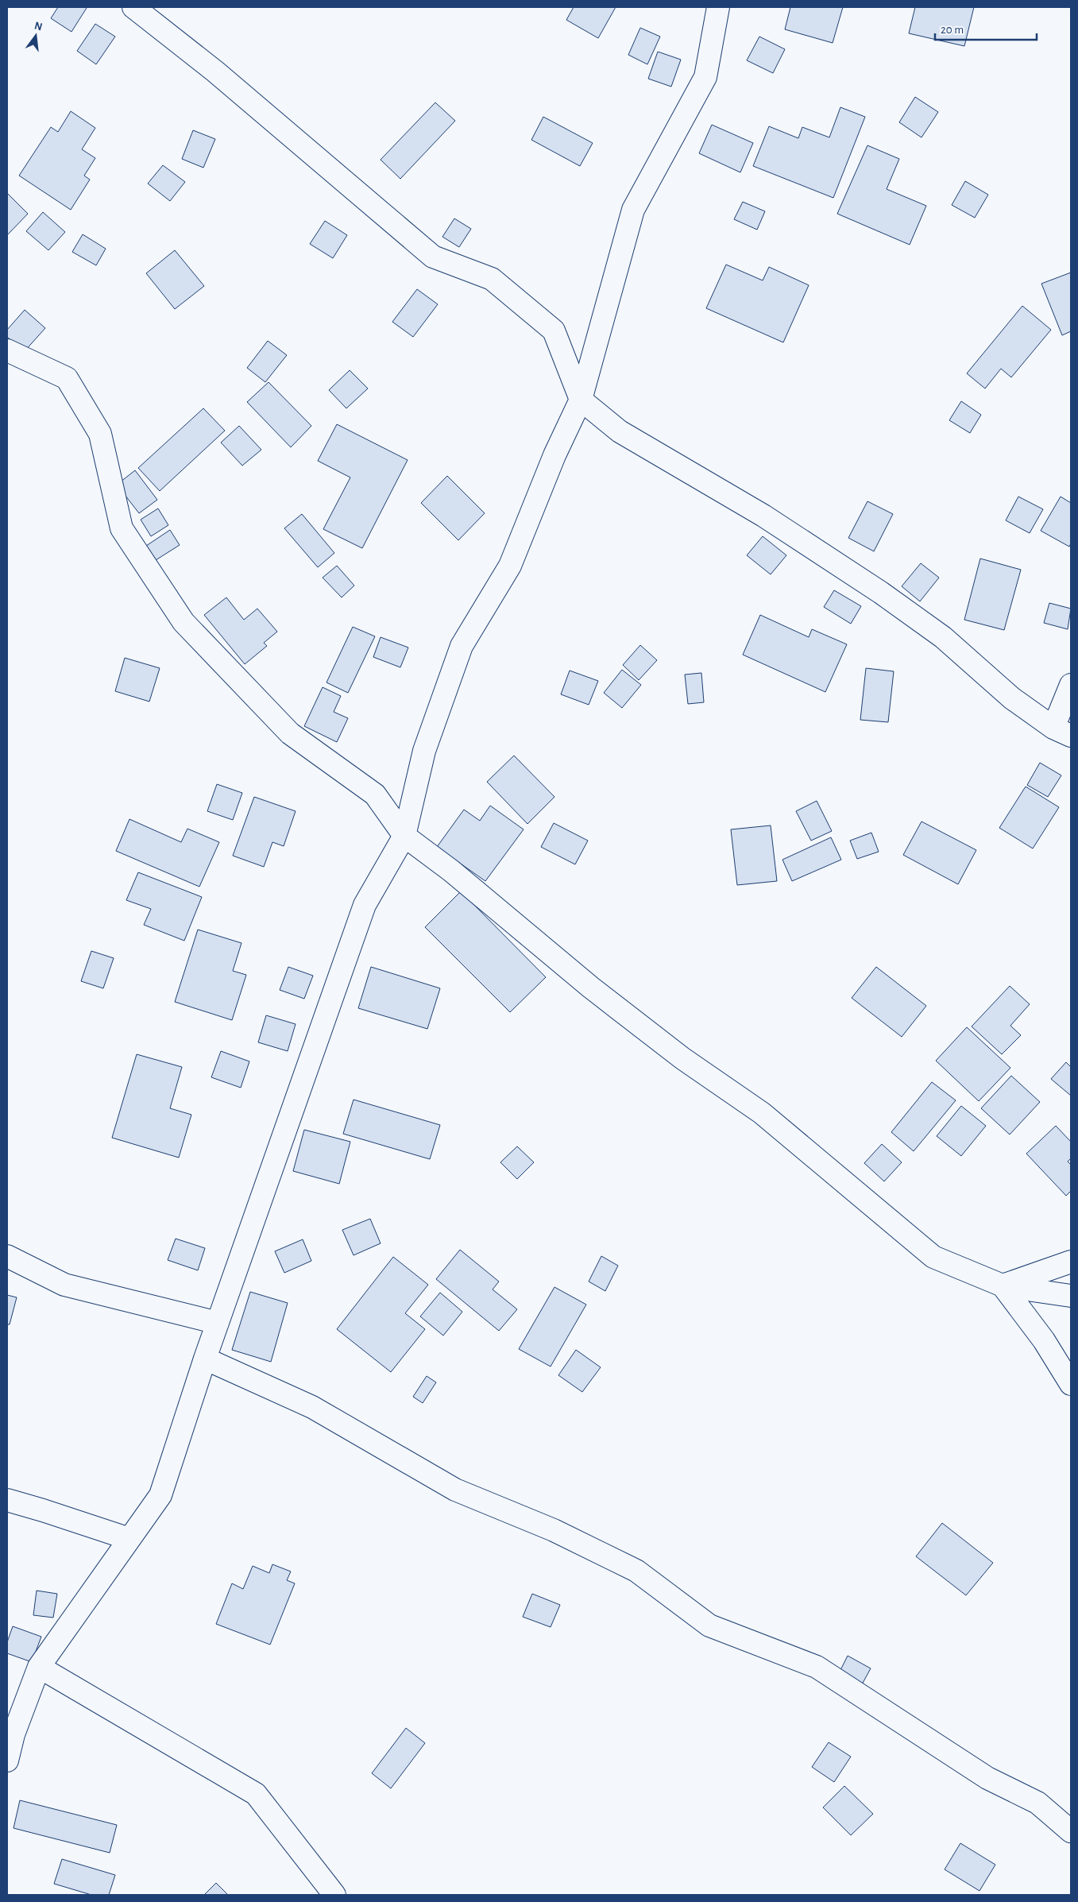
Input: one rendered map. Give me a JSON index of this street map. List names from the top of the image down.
{
  "scale_bar": "20 m",
  "north": "top"
}
